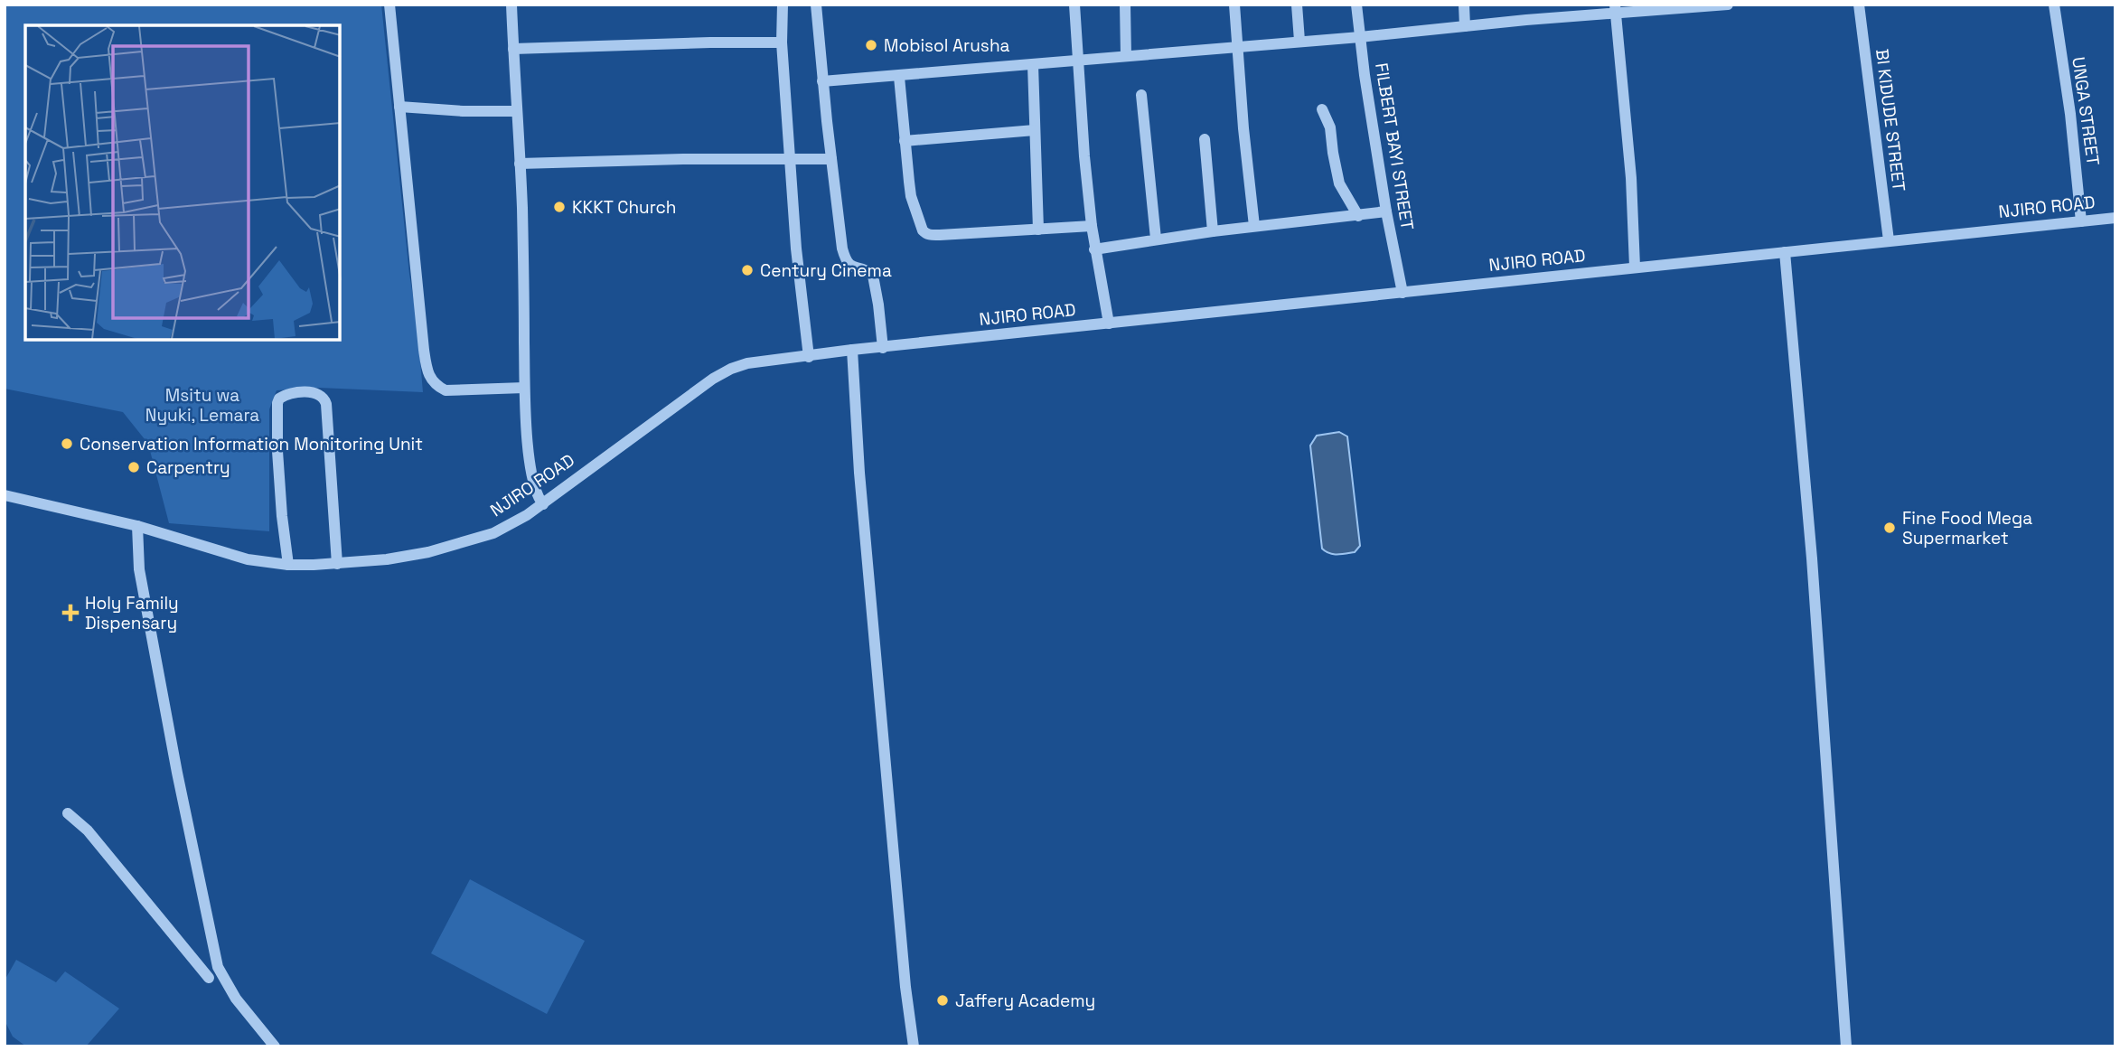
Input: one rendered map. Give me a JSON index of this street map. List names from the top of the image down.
{
  "streets": {
    "street": [
      "UNGA STREET",
      "BI KIDUDE STREET",
      "FILBERT BAYI STREET",
      "NJIRO ROAD"
    ]
  },
  "crossings": [
    ["UNGA STREET", "NJIRO ROAD"],
    ["BI KIDUDE STREET", "NJIRO ROAD"],
    ["FILBERT BAYI STREET", "NJIRO ROAD"]
  ],
  "parks": ["Msitu wa Nyuki, Lemara"],
  "places": {
    "other": [
      "Mobisol Arusha",
      "KKKT Church",
      "Century Cinema",
      "Conservation Information Monitoring Unit",
      "Carpentry",
      "Fine Food Mega Supermarket",
      "Jaffery Academy"
    ],
    "health": ["Holy Family Dispensary"]
  }
}
